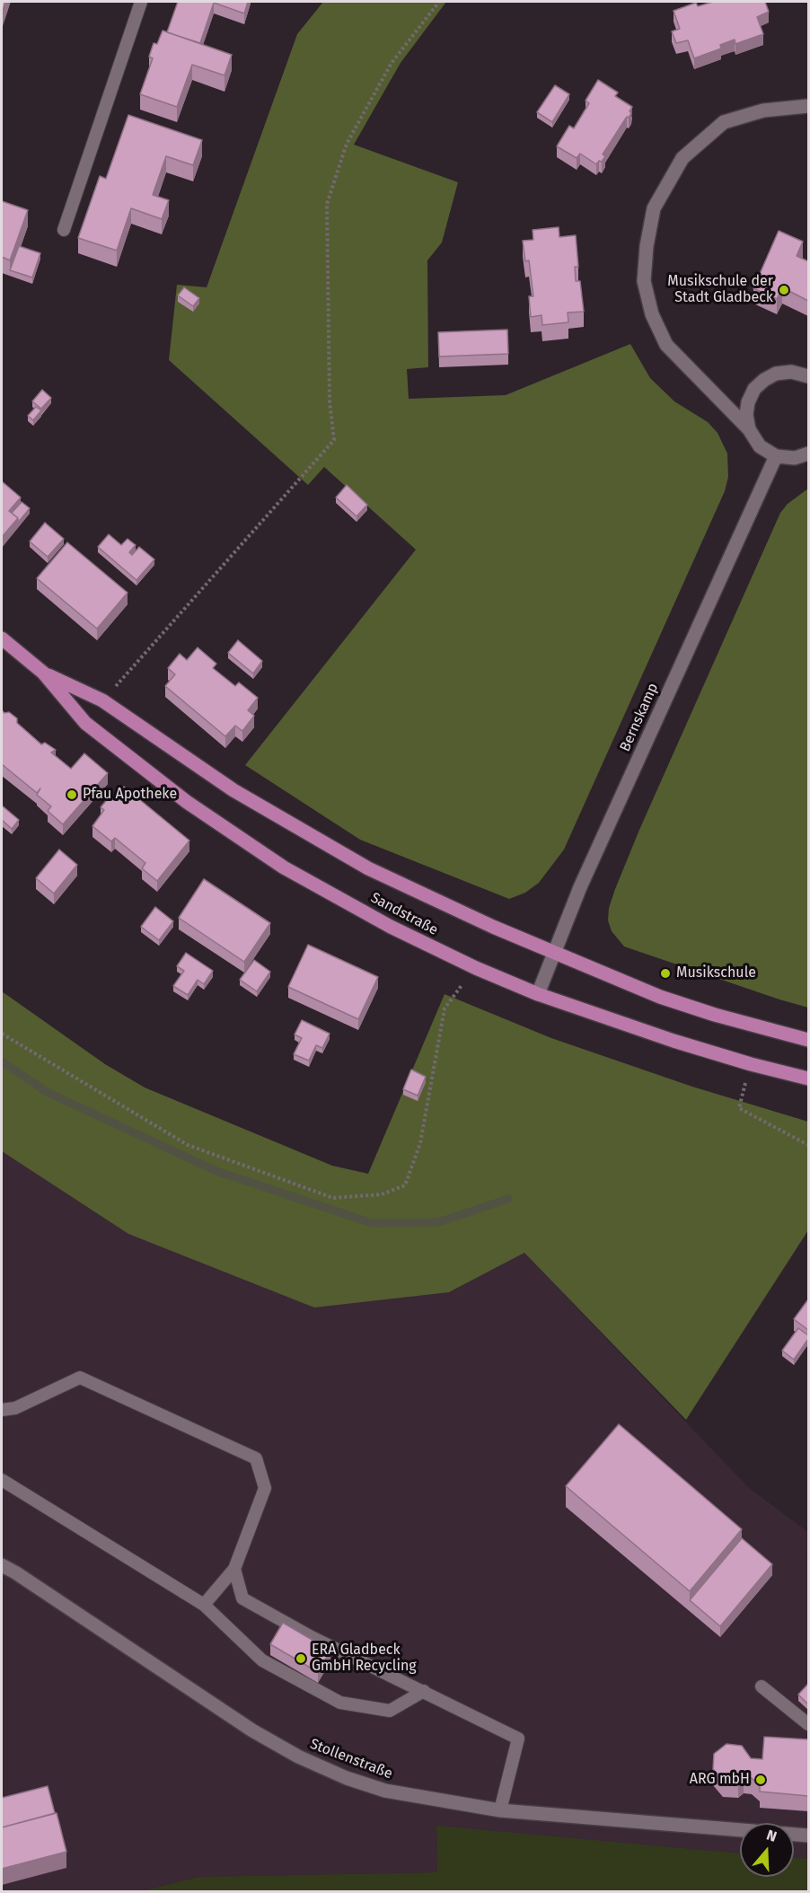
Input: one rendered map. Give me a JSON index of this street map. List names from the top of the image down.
{
  "streets": {
    "main road": ["Sandstraße"],
    "street": ["Bernskamp", "Stollenstraße"]
  },
  "crossings": [
    ["Bernskamp", "Sandstraße"]
  ],
  "places": [
    "Musikschule der Stadt Gladbeck",
    "Pfau Apotheke",
    "Musikschule",
    "ERA Gladbeck GmbH Recycling",
    "ARG mbH"
  ],
  "north": "top"
}
